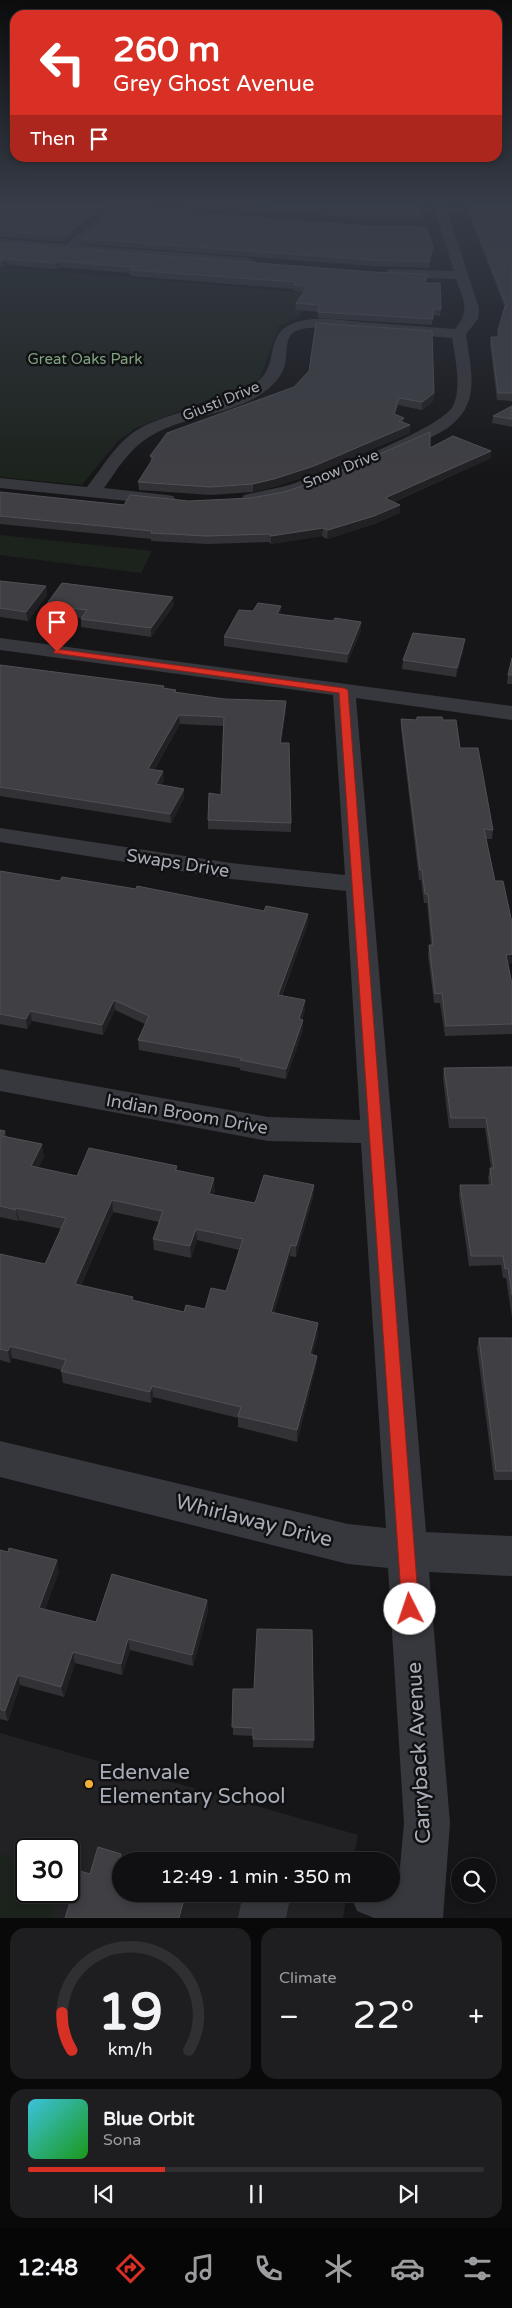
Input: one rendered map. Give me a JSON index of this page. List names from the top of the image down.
{
  "streets": {
    "street": [
      "Giusti Drive",
      "Snow Drive",
      "Swaps Drive",
      "Indian Broom Drive",
      "Whirlaway Drive",
      "Carryback Avenue"
    ]
  },
  "crossings": [
    ["Giusti Drive", "Snow Drive"],
    ["Swaps Drive", "Carryback Avenue"],
    ["Indian Broom Drive", "Carryback Avenue"],
    ["Whirlaway Drive", "Carryback Avenue"]
  ],
  "parks": ["Great Oaks Park"],
  "places": ["Edenvale Elementary School"],
  "page": {
    "turn": ["260 m", "Grey Ghost Avenue"],
    "then": "Then",
    "limit": "30",
    "trip": "12:49 · 1 min · 350 m",
    "tile": "Climate",
    "heat": ["−", "22°", "+"],
    "song": ["Blue Orbit", "Sona"],
    "tabs": "12:48",
    "gauge": ["19", "km/h"]
  }
}
